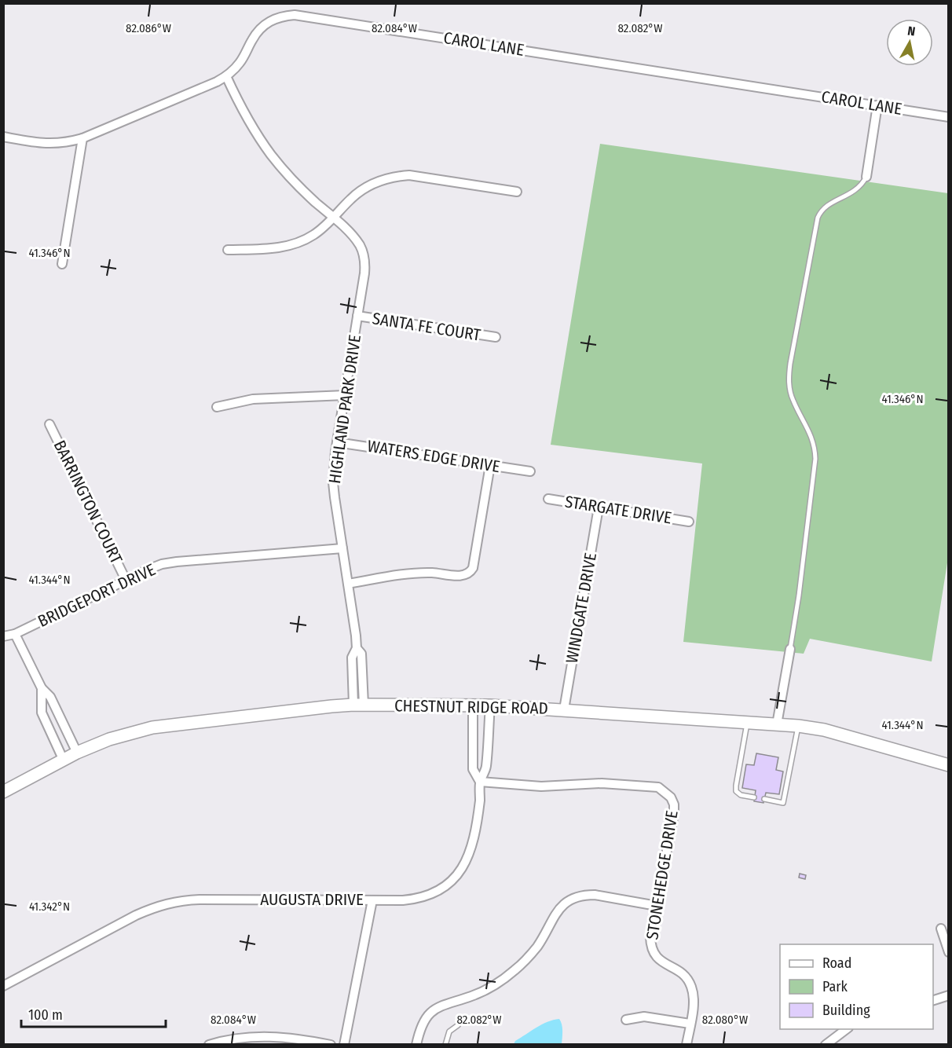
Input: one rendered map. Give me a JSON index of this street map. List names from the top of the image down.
{
  "streets": {
    "street": [
      "CAROL LANE",
      "SANTA FE COURT",
      "HIGHLAND PARK DRIVE",
      "WATERS EDGE DRIVE",
      "BARRINGTON COURT",
      "STARGATE DRIVE",
      "BRIDGEPORT DRIVE",
      "WINDGATE DRIVE",
      "CHESTNUT RIDGE ROAD",
      "STONEHEDGE DRIVE",
      "AUGUSTA DRIVE"
    ]
  },
  "crossings": [
    ["CAROL LANE", "HIGHLAND PARK DRIVE"],
    ["SANTA FE COURT", "HIGHLAND PARK DRIVE"],
    ["HIGHLAND PARK DRIVE", "WATERS EDGE DRIVE"],
    ["HIGHLAND PARK DRIVE", "BRIDGEPORT DRIVE"],
    ["HIGHLAND PARK DRIVE", "CHESTNUT RIDGE ROAD"],
    ["BARRINGTON COURT", "BRIDGEPORT DRIVE"],
    ["STARGATE DRIVE", "WINDGATE DRIVE"],
    ["WINDGATE DRIVE", "CHESTNUT RIDGE ROAD"],
    ["CHESTNUT RIDGE ROAD", "AUGUSTA DRIVE"],
    ["STONEHEDGE DRIVE", "AUGUSTA DRIVE"]
  ],
  "legend": ["Road", "Park", "Building"],
  "scale_bar": "100 m",
  "north": "top",
  "coordinates": [
    "82.086°W",
    "82.084°W",
    "82.082°W",
    "41.346°N",
    "41.344°N",
    "41.342°N",
    "82.080°W"
  ]
}
